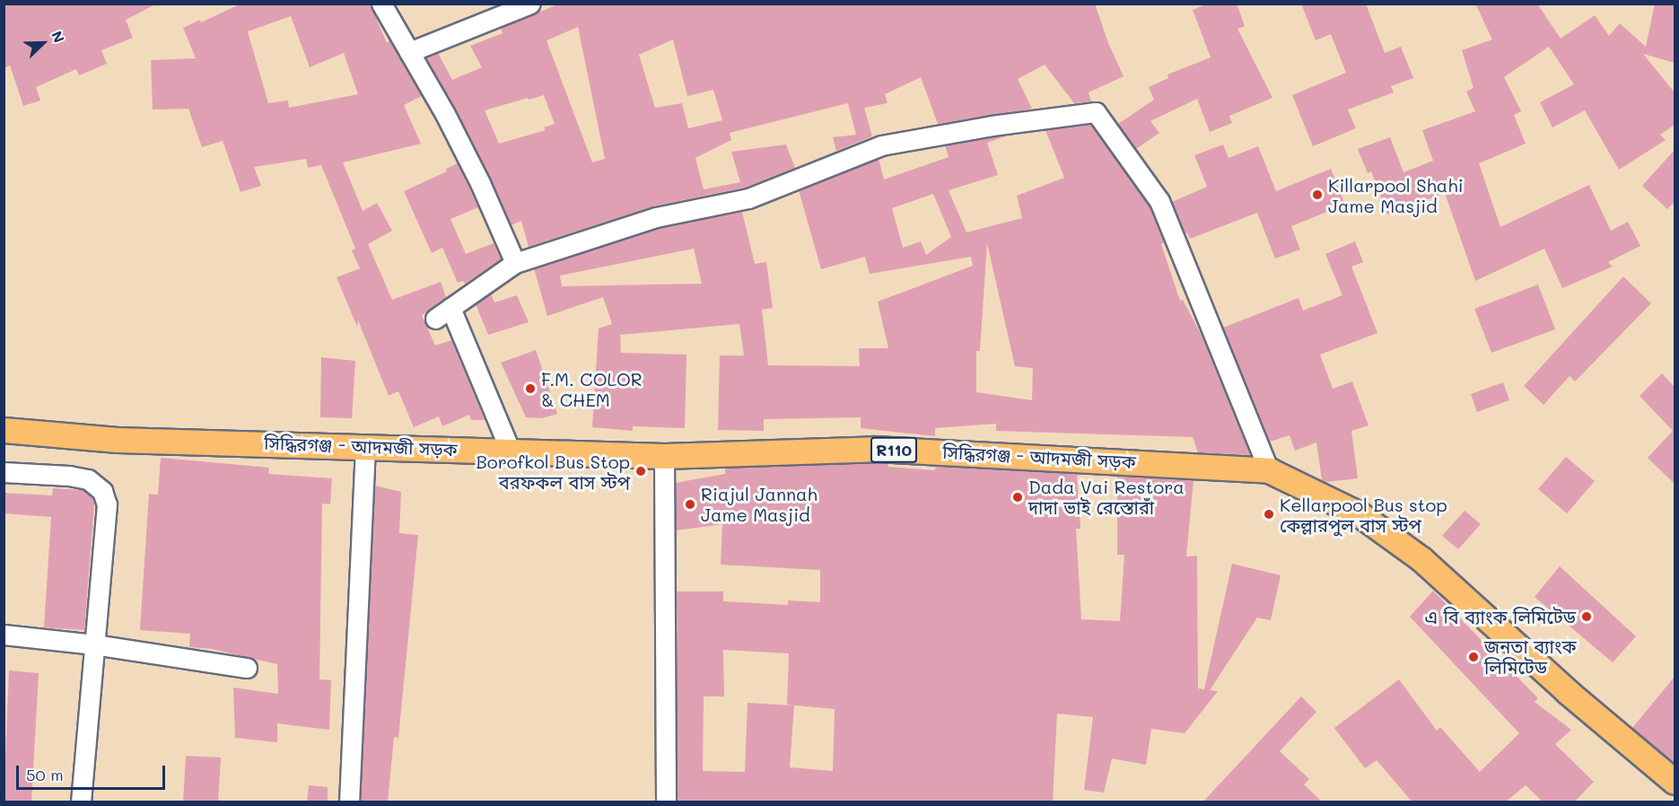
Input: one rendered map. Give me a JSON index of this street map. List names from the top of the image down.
{
  "streets": {
    "main road": ["সিদ্ধিরগঞ্জ - আদমজী সড়ক", "R110"]
  },
  "places": [
    "Killarpool Shahi Jame Masjid",
    "F.M. COLOR & CHEM",
    "Borofkol Bus Stop বরফকল বাস স্টপ",
    "Dada Vai Restora দাদা ভাই রেস্তোরাঁ",
    "Riajul Jannah Jame Masjid",
    "Kellarpool Bus stop কেল্লারপুল বাস স্টপ",
    "এ বি ব্যাংক লিমিটেড",
    "জনতা ব্যাংক লিমিটেড"
  ],
  "scale_bar": "50 m",
  "north": "top right"
}
